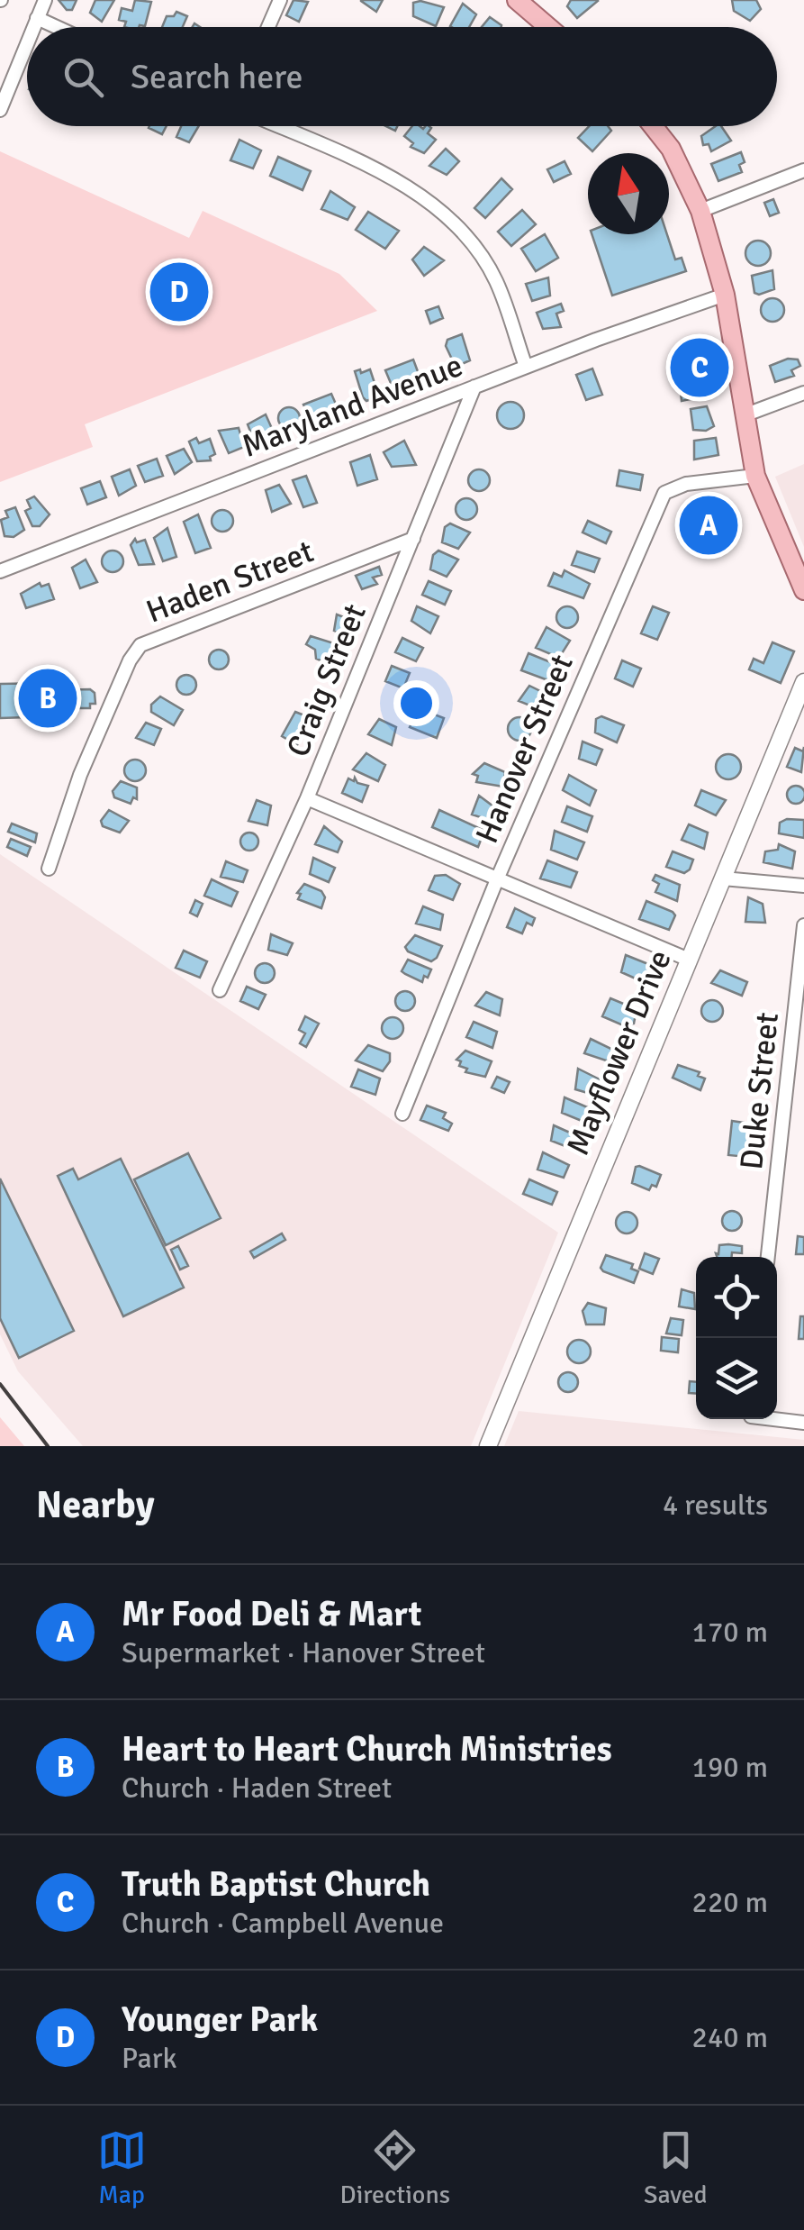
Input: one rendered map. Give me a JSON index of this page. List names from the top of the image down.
{
  "streets": {
    "street": [
      "Maryland Avenue",
      "Haden Street",
      "Craig Street",
      "Hanover Street",
      "Mayflower Drive",
      "Duke Street"
    ]
  },
  "crossings": [
    ["Maryland Avenue", "Craig Street"],
    ["Haden Street", "Craig Street"]
  ],
  "north": "top",
  "page": {
    "search": "Search here",
    "pins": [
      "D",
      "C",
      "A",
      "B"
    ],
    "heading": ["Nearby", "4 results"],
    "list": [
      {
        "mark": "A",
        "name": "Mr Food Deli & Mart",
        "note": "Supermarket · Hanover Street",
        "value": "170 m"
      },
      {
        "mark": "B",
        "name": "Heart to Heart Church Ministries",
        "note": "Church · Haden Street",
        "value": "190 m"
      },
      {
        "mark": "C",
        "name": "Truth Baptist Church",
        "note": "Church · Campbell Avenue",
        "value": "220 m"
      },
      {
        "mark": "D",
        "name": "Younger Park",
        "note": "Park",
        "value": "240 m"
      }
    ],
    "nav": ["Map", "Directions", "Saved"]
  }
}
